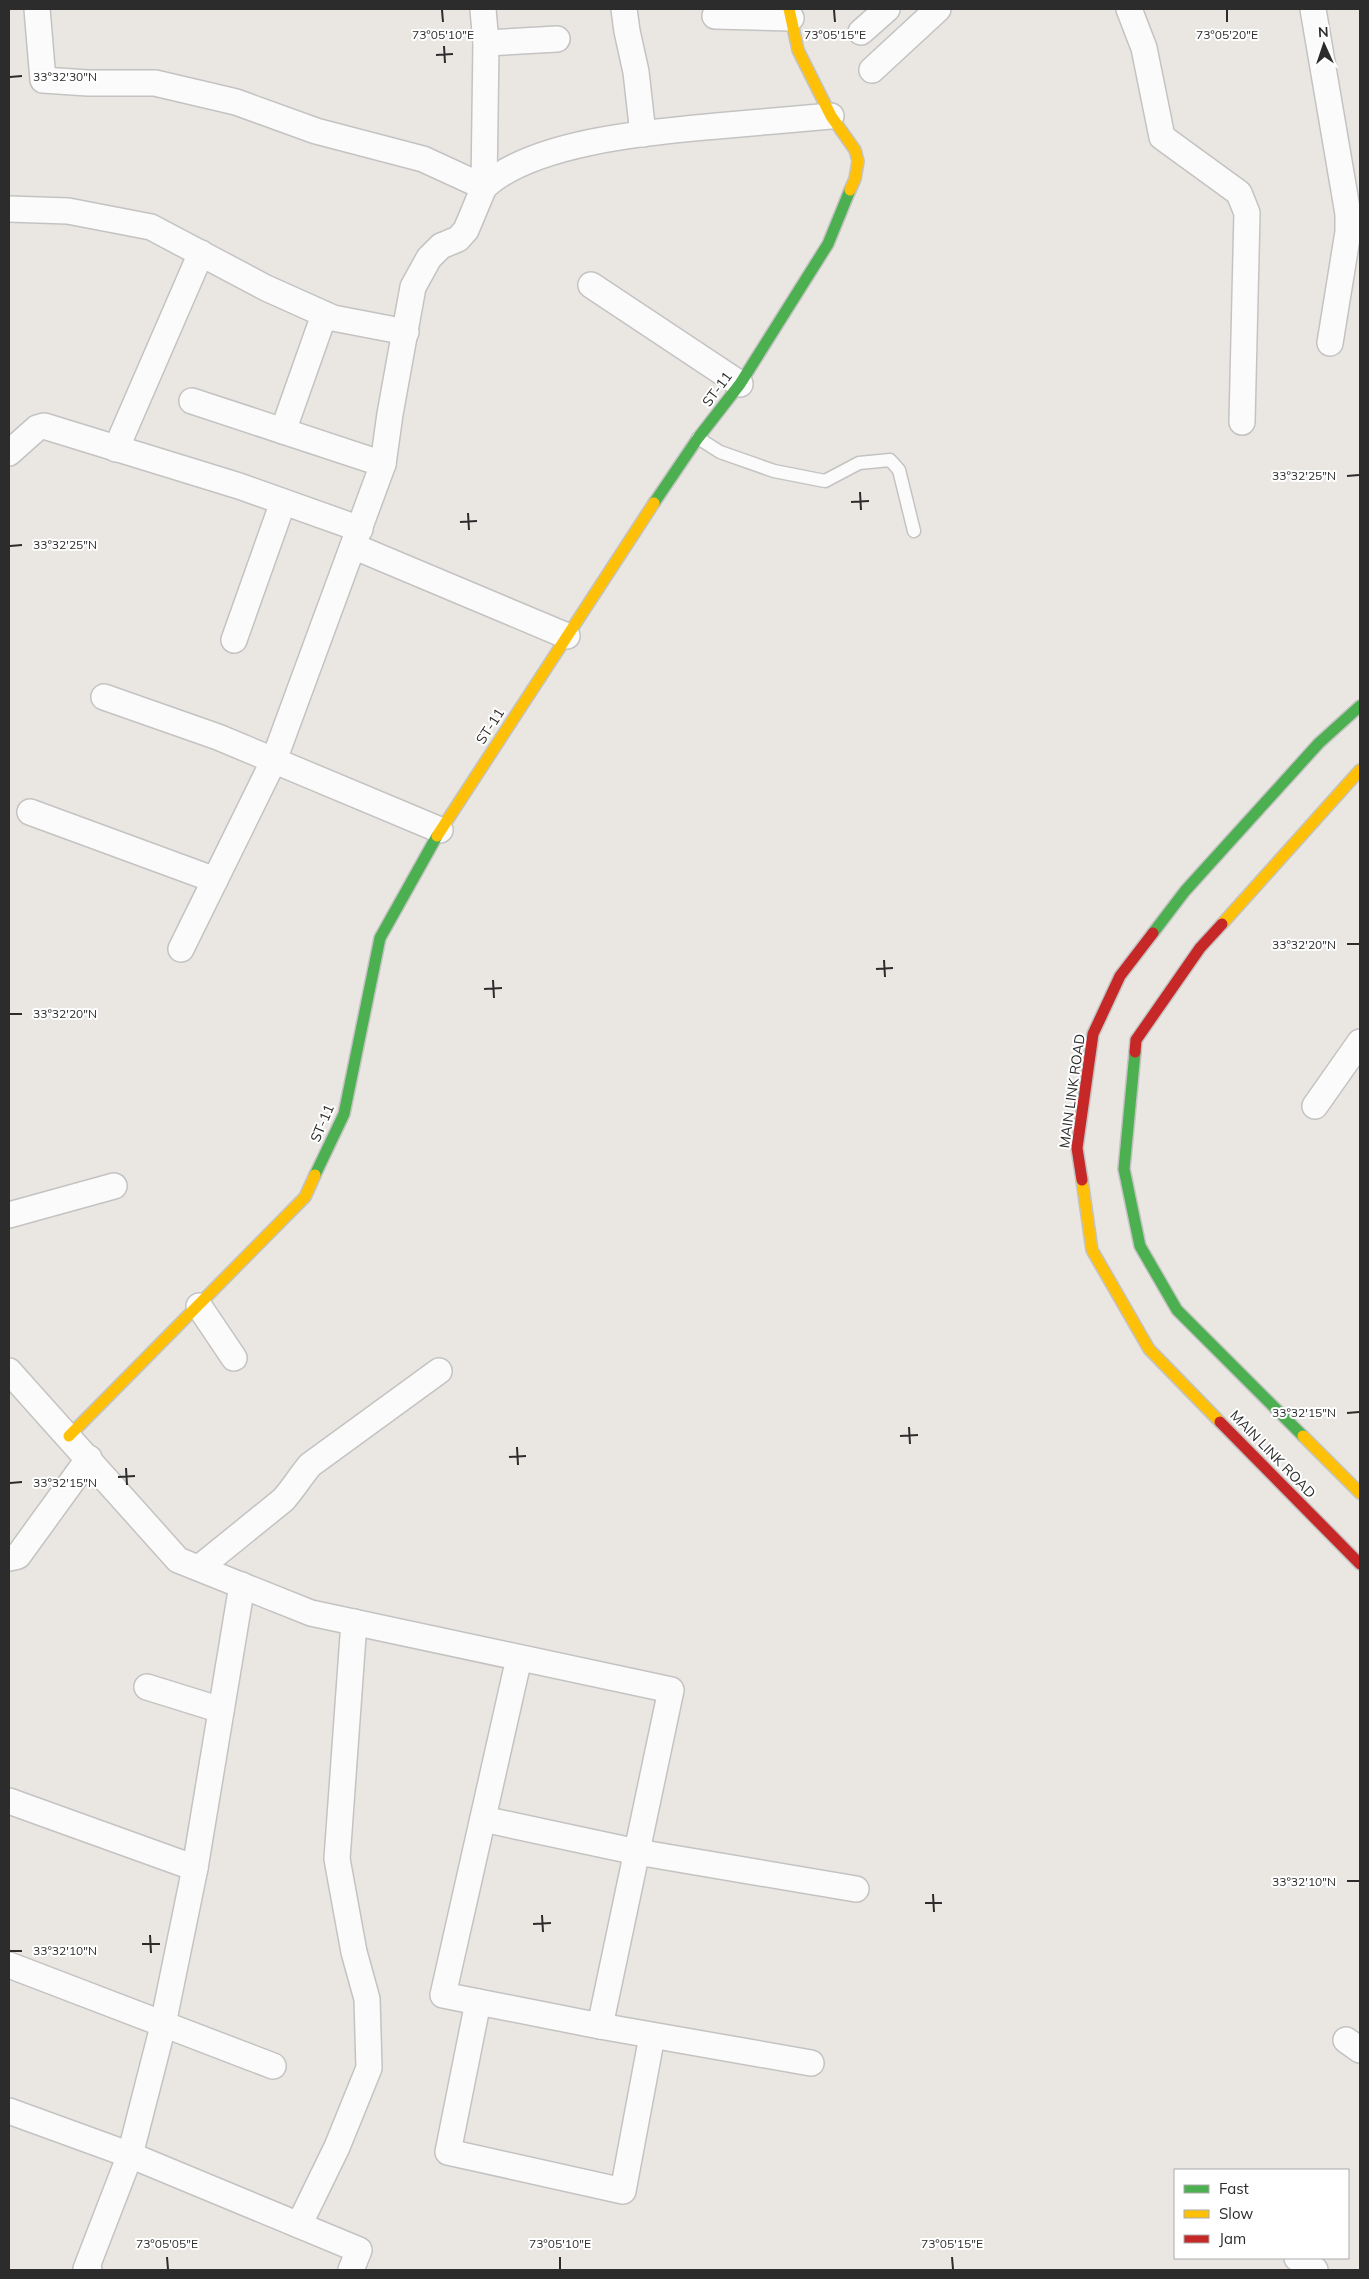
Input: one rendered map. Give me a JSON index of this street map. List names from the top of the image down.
{
  "streets": {
    "street": ["ST-11", "MAIN LINK ROAD"]
  },
  "legend": ["Fast", "Slow", "Jam"],
  "north": "top",
  "coordinates": [
    "73°05'10\"E",
    "73°05'15\"E",
    "73°05'20\"E",
    "33°32'30\"N",
    "33°32'25\"N",
    "33°32'20\"N",
    "33°32'15\"N",
    "33°32'10\"N",
    "73°05'05\"E"
  ]
}
